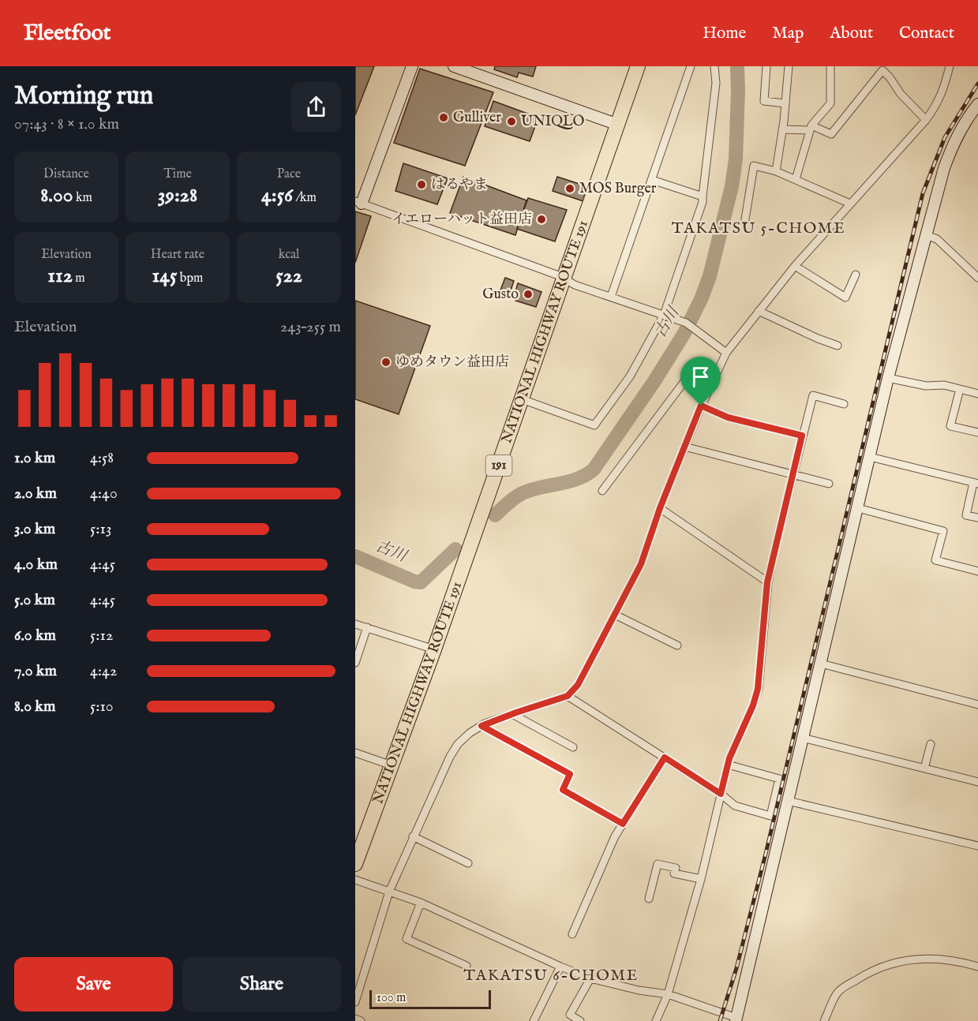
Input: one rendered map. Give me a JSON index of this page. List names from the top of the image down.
{
  "streets": {
    "highway": ["NATIONAL HIGHWAY ROUTE 191", "191"]
  },
  "districts": ["TAKATSU 5-CHOME", "TAKATSU 6-CHOME"],
  "water": ["古川"],
  "places": [
    "Gulliver",
    "UNIQLO",
    "はるやま",
    "MOS Burger",
    "イエローハット益田店",
    "Gusto",
    "ゆめタウン益田店"
  ],
  "scale_bar": "100 m",
  "page": {
    "header": "Fleetfoot",
    "nav": [
      "Home",
      "Map",
      "About",
      "Contact"
    ],
    "heading": ["Morning run", "07:43 · 8 × 1.0 km"],
    "stats": [
      ["Distance", "8.00 km"],
      ["Time", "39:28"],
      ["Pace", "4:56 /km"],
      ["Elevation", "112 m"],
      ["Heart rate", "145 bpm"],
      ["kcal", "522"]
    ],
    "chart": ["Elevation", "243–255 m"],
    "list": [
      {
        "name": "1.0 km",
        "note": "4:58"
      },
      {
        "name": "2.0 km",
        "note": "4:40"
      },
      {
        "name": "3.0 km",
        "note": "5:13"
      },
      {
        "name": "4.0 km",
        "note": "4:45"
      },
      {
        "name": "5.0 km",
        "note": "4:45"
      },
      {
        "name": "6.0 km",
        "note": "5:12"
      },
      {
        "name": "7.0 km",
        "note": "4:42"
      },
      {
        "name": "8.0 km",
        "note": "5:10"
      }
    ],
    "buttons": ["Save", "Share"],
    "scale": "100 m"
  }
}
